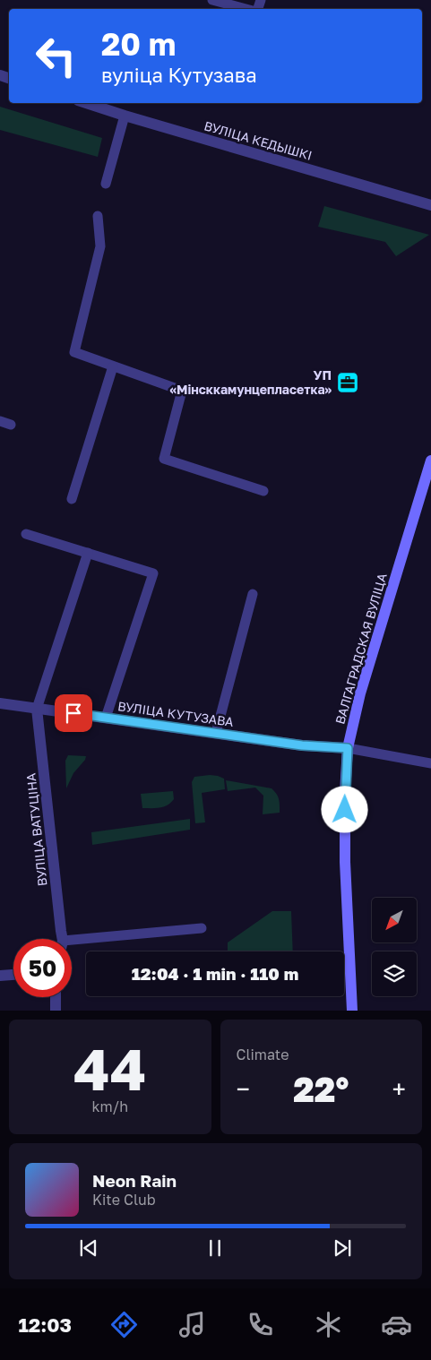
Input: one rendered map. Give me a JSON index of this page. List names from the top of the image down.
{
  "streets": {
    "main road": ["ВАЛГАГРАДСКАЯ ВУЛІЦА"],
    "street": ["ВУЛІЦА КЕДЫШКІ", "ВУЛІЦА КУТУЗАВА", "ВУЛІЦА ВАТУЦІНА"]
  },
  "crossings": [
    ["ВАЛГАГРАДСКАЯ ВУЛІЦА", "ВУЛІЦА КУТУЗАВА"],
    ["ВУЛІЦА КУТУЗАВА", "ВУЛІЦА ВАТУЦІНА"]
  ],
  "places": {
    "office": ["УП «Мінсккамунцепласетка»"]
  },
  "north": "bottom left",
  "page": {
    "turn": ["20 m", "вуліца Кутузава"],
    "limit": "50",
    "trip": "12:04 · 1 min · 110 m",
    "tile": [
      ["44", "km/h"],
      "Climate"
    ],
    "heat": ["−", "22°", "+"],
    "song": ["Neon Rain", "Kite Club"],
    "tabs": "12:03"
  }
}
